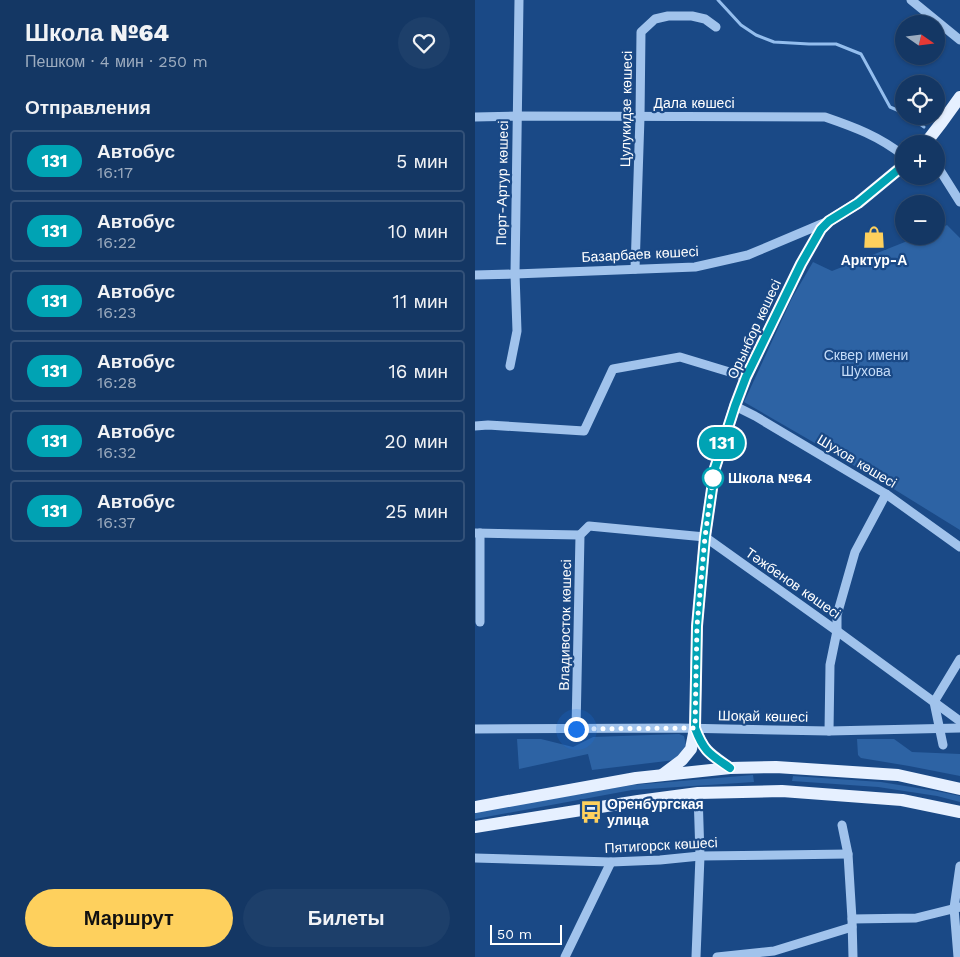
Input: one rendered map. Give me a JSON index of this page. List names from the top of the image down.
{
  "streets": {
    "main road": ["Орынбор көшесі"],
    "street": [
      "Дала көшесі",
      "Цулукидзе көшесі",
      "Порт-Артур көшесі",
      "Базарбаев көшесі",
      "Шухов көшесі",
      "Тәжбенов көшесі",
      "Владивосток көшесі",
      "Шоқай көшесі",
      "Пятигорск көшесі"
    ]
  },
  "crossings": [
    ["Дала көшесі", "Цулукидзе көшесі"],
    ["Дала көшесі", "Порт-Артур көшесі"],
    ["Цулукидзе көшесі", "Базарбаев көшесі"],
    ["Порт-Артур көшесі", "Базарбаев көшесі"],
    ["Базарбаев көшесі", "Орынбор көшесі"],
    ["Орынбор көшесі", "Шухов көшесі"],
    ["Орынбор көшесі", "Тәжбенов көшесі"],
    ["Орынбор көшесі", "Шоқай көшесі"],
    ["Владивосток көшесі", "Шоқай көшесі"]
  ],
  "parks": ["Сквер имени Шухова"],
  "places": {
    "shop": ["Арктур-А"],
    "other": ["Школа №64"],
    "bus stop": ["Оренбургская улица"]
  },
  "lines": ["bus line 131"],
  "scale_bar": "50 m",
  "north": "right",
  "page": {
    "heading": [
      ["Школа №64", "Пешком · 4 мин · 250 m"],
      "Отправления"
    ],
    "on_map": "131",
    "map_buttons": ["+", "−"],
    "list": [
      {
        "mark": "131",
        "name": "Автобус",
        "note": "16:17",
        "value": "5 мин"
      },
      {
        "mark": "131",
        "name": "Автобус",
        "note": "16:22",
        "value": "10 мин"
      },
      {
        "mark": "131",
        "name": "Автобус",
        "note": "16:23",
        "value": "11 мин"
      },
      {
        "mark": "131",
        "name": "Автобус",
        "note": "16:28",
        "value": "16 мин"
      },
      {
        "mark": "131",
        "name": "Автобус",
        "note": "16:32",
        "value": "20 мин"
      },
      {
        "mark": "131",
        "name": "Автобус",
        "note": "16:37",
        "value": "25 мин"
      }
    ],
    "buttons": ["Маршрут", "Билеты"],
    "scale": "50 m"
  }
}
